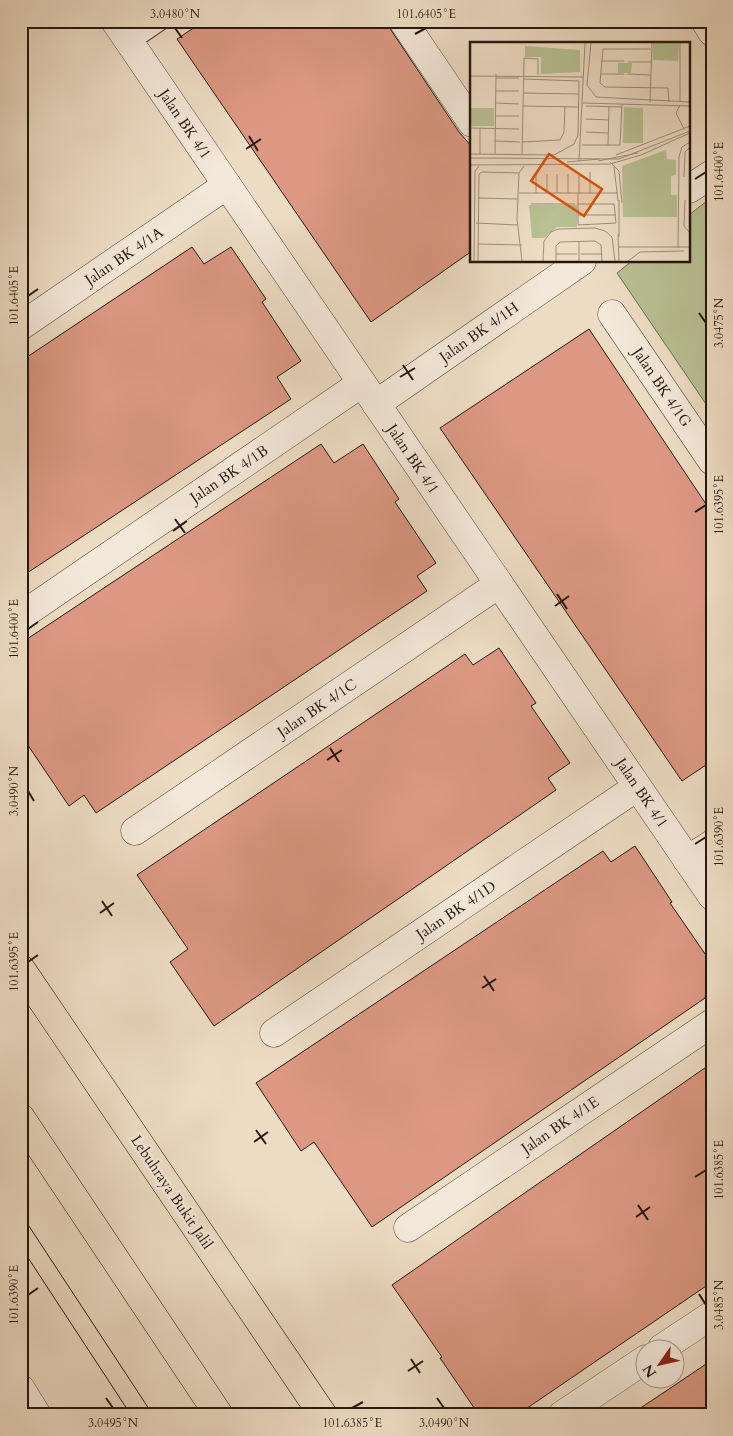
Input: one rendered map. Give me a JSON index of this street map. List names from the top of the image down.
{
  "streets": {
    "highway": ["Lebuhraya Bukit Jalil"],
    "street": [
      "Jalan BK 4/1",
      "Jalan BK 4/1A",
      "Jalan BK 4/1H",
      "Jalan BK 4/1G",
      "Jalan BK 4/1B",
      "Jalan BK 4/1C",
      "Jalan BK 4/1D",
      "Jalan BK 4/1E"
    ]
  },
  "crossings": [
    ["Jalan BK 4/1", "Jalan BK 4/1A"],
    ["Jalan BK 4/1", "Jalan BK 4/1H"],
    ["Jalan BK 4/1", "Jalan BK 4/1B"],
    ["Jalan BK 4/1", "Jalan BK 4/1C"],
    ["Jalan BK 4/1", "Jalan BK 4/1D"],
    ["Jalan BK 4/1H", "Jalan BK 4/1B"]
  ],
  "north": "bottom left",
  "coordinates": [
    "3.0480°N",
    "101.6405°E",
    "101.6400°E",
    "3.0475°N",
    "101.6395°E",
    "3.0490°N",
    "101.6390°E",
    "101.6385°E",
    "3.0485°N",
    "3.0495°N"
  ]
}
